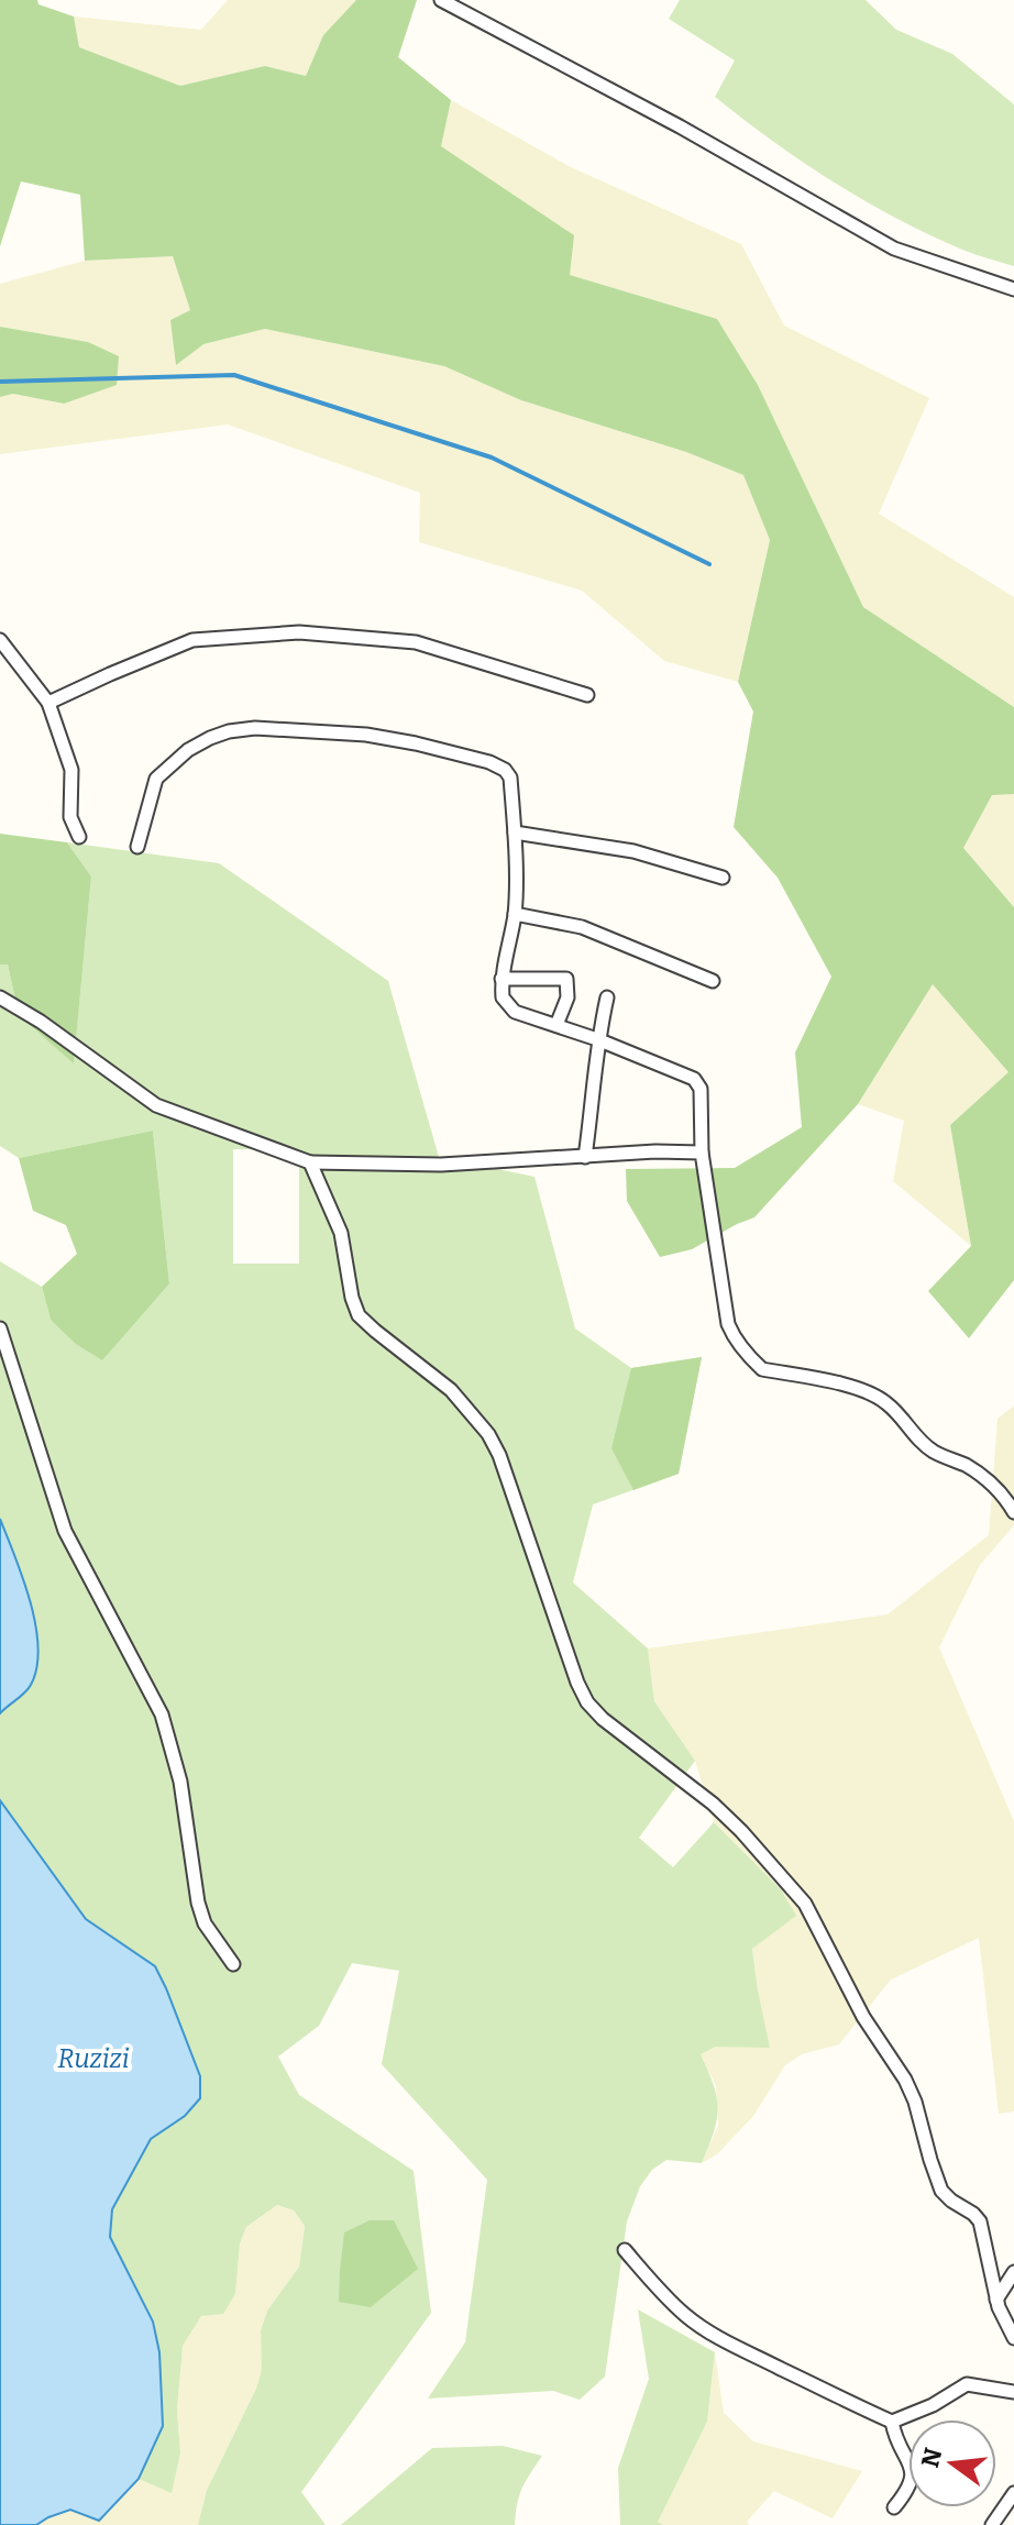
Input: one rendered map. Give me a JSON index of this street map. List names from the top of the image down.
{
  "water": ["Ruzizi"],
  "north": "left"
}
